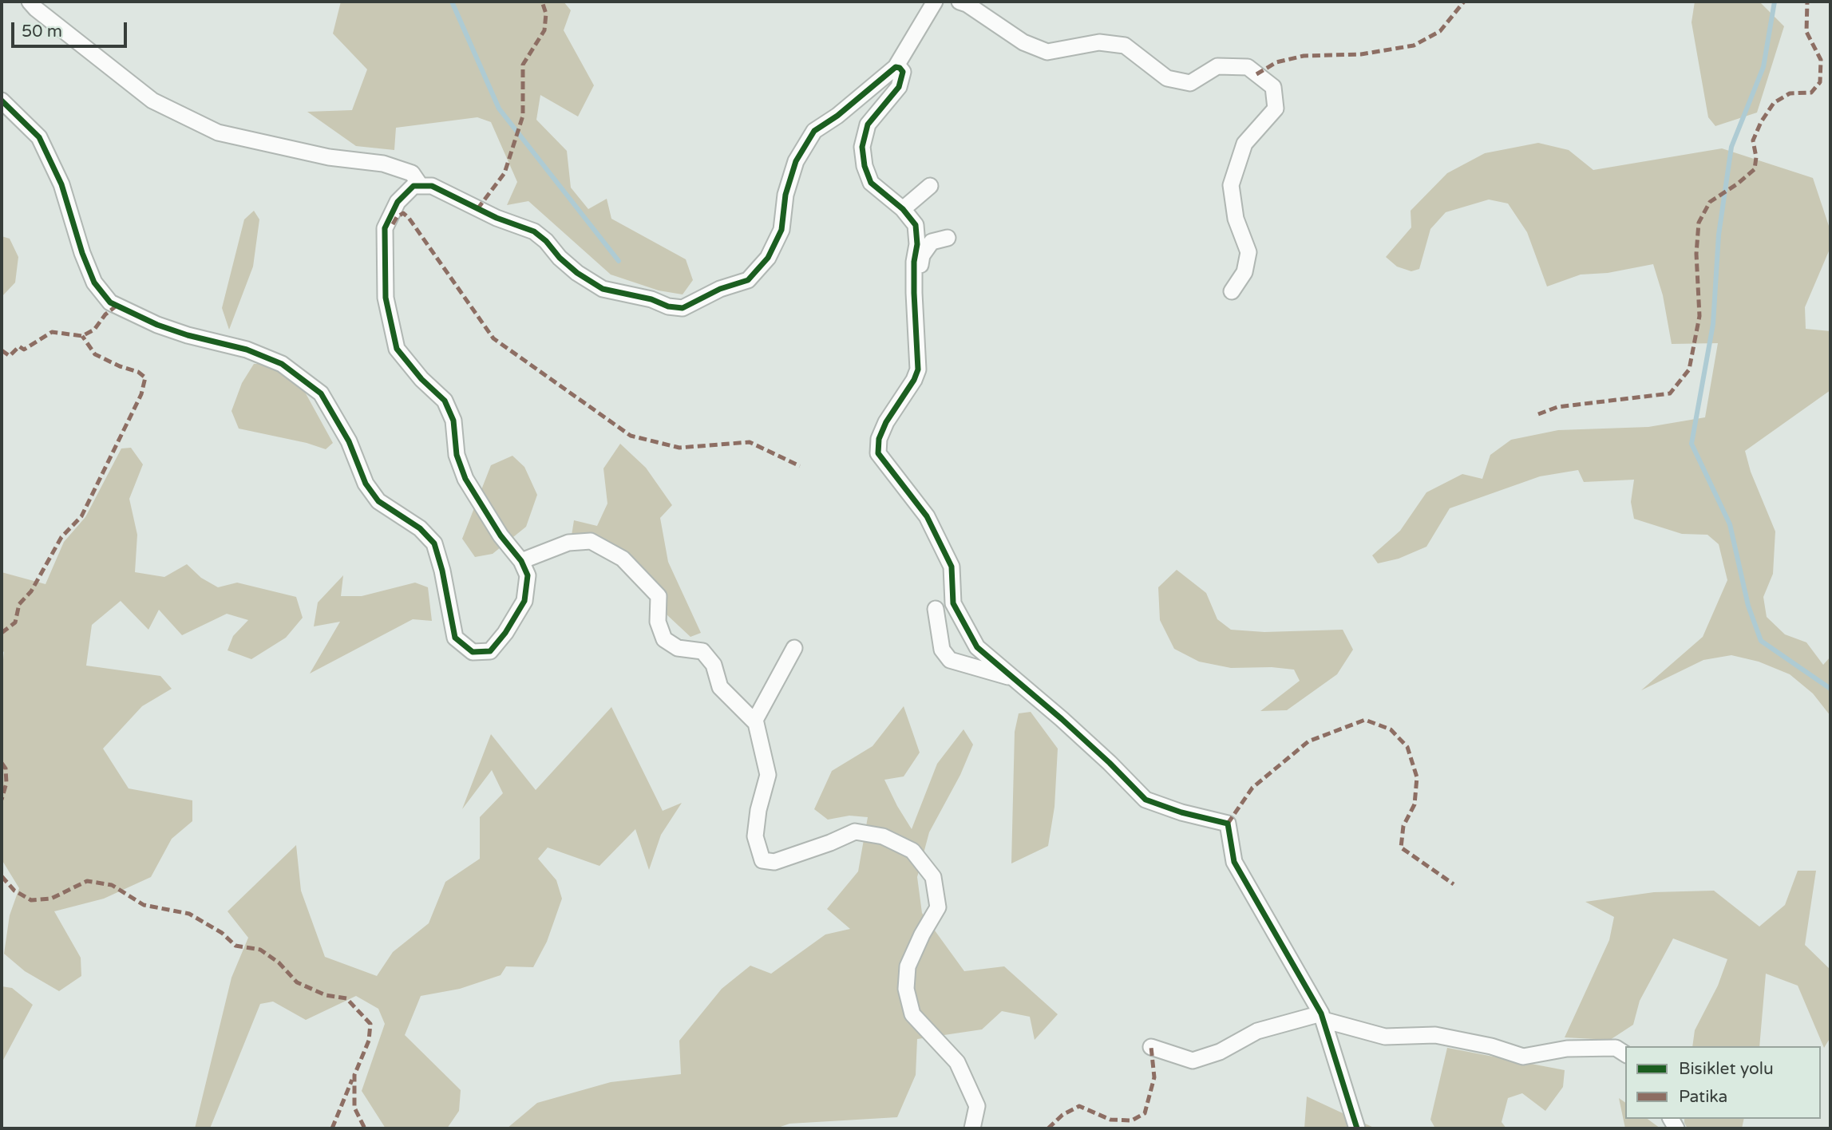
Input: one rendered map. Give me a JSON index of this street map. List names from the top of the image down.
{
  "legend": ["Bisiklet yolu", "Patika"],
  "scale_bar": "50 m"
}
